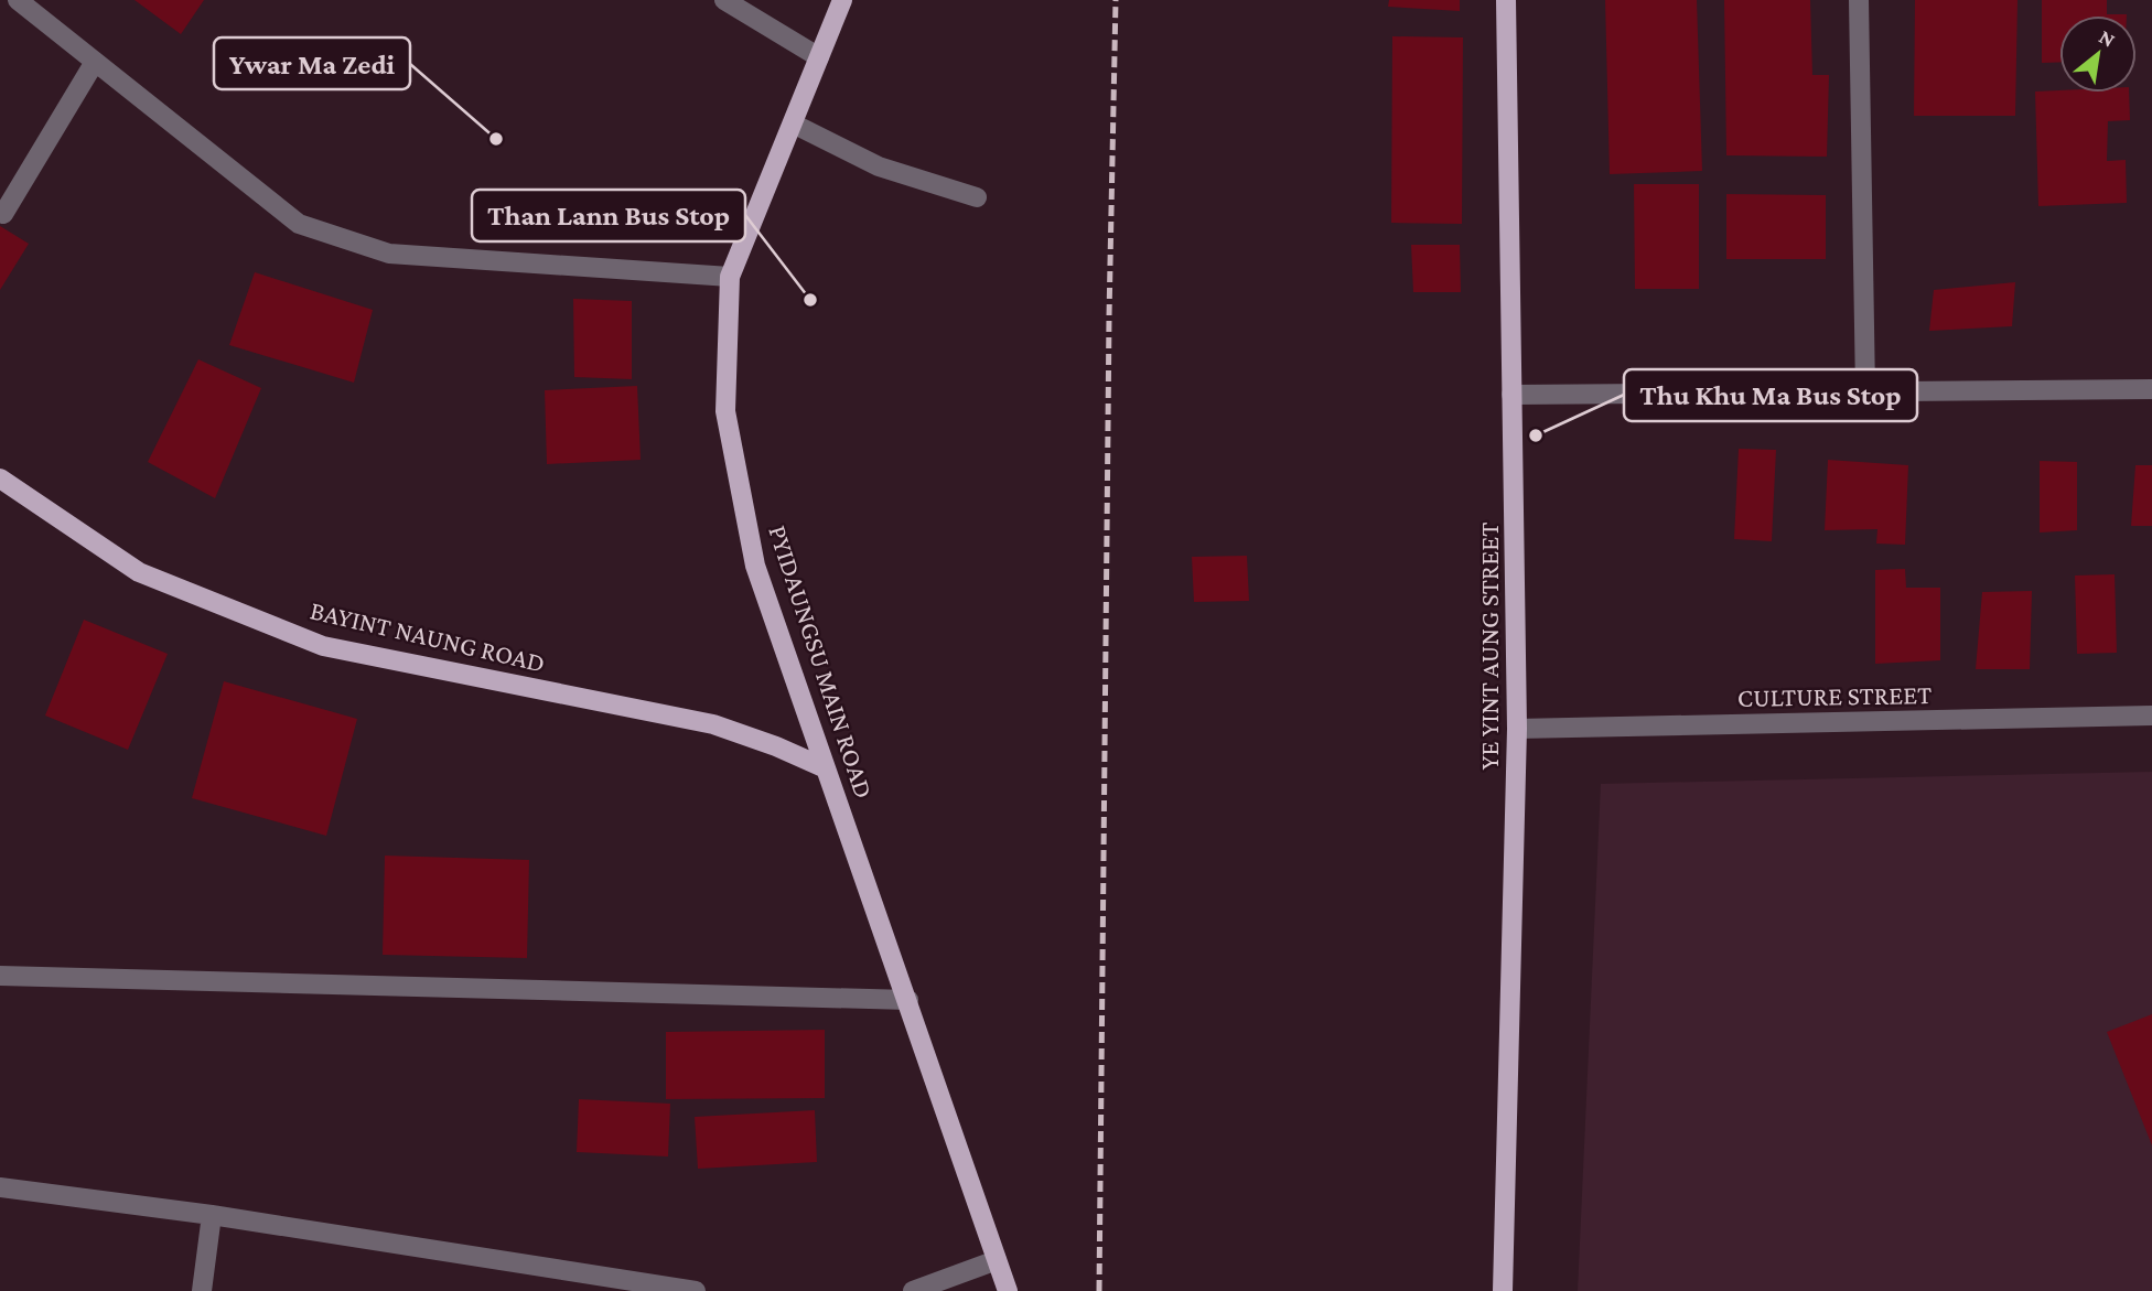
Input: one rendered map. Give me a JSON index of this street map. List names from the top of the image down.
{
  "streets": {
    "main road": ["BAYINT NAUNG ROAD", "YE YINT AUNG STREET", "PYIDAUNGSU MAIN ROAD"],
    "street": ["CULTURE STREET"]
  },
  "crossings": [
    ["BAYINT NAUNG ROAD", "PYIDAUNGSU MAIN ROAD"],
    ["YE YINT AUNG STREET", "CULTURE STREET"]
  ],
  "places": ["Ywar Ma Zedi", "Than Lann Bus Stop", "Thu Khu Ma Bus Stop"],
  "north": "top right"
}
